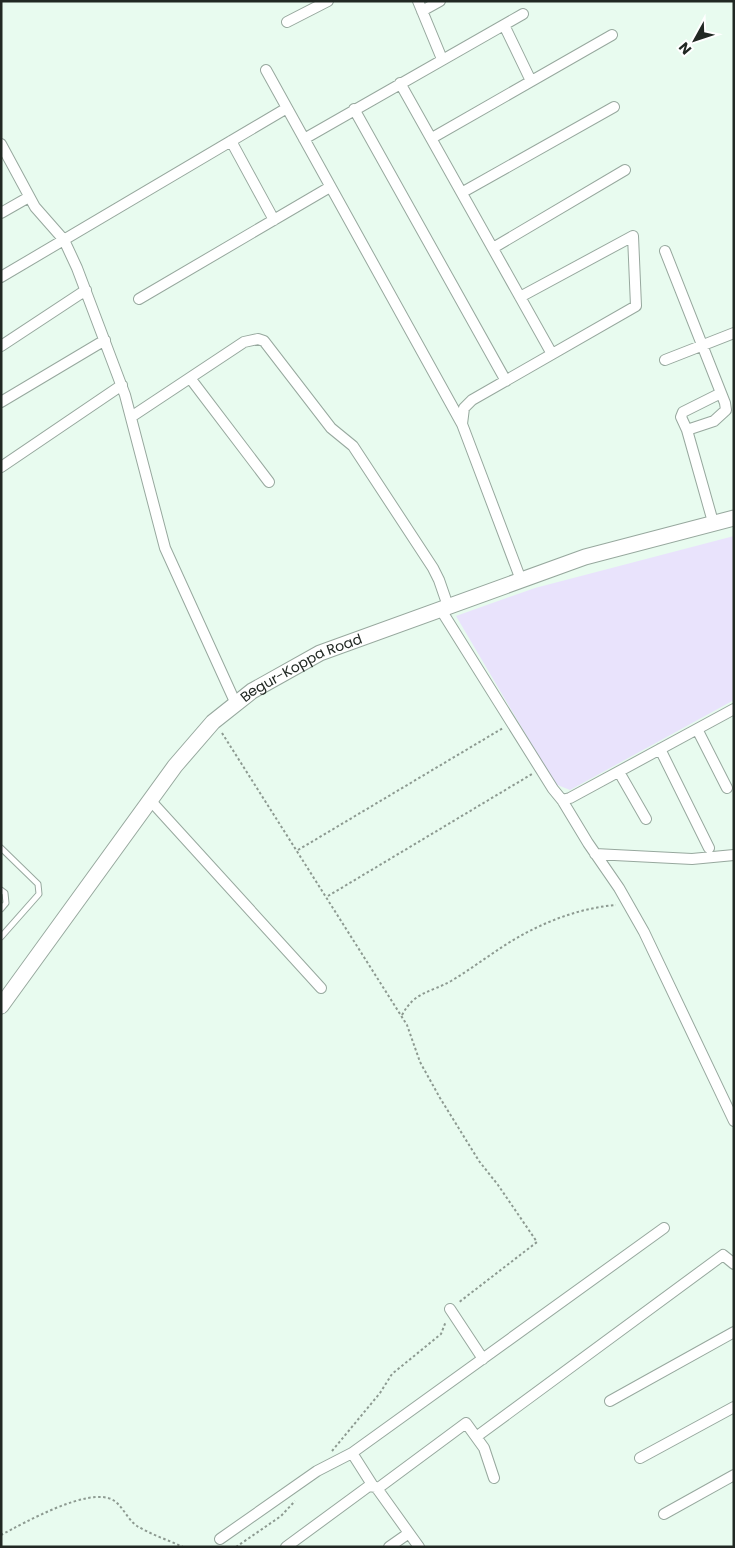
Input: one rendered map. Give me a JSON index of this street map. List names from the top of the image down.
{
  "streets": {
    "main road": ["Begur-Koppa Road"]
  },
  "north": "bottom left"
}
